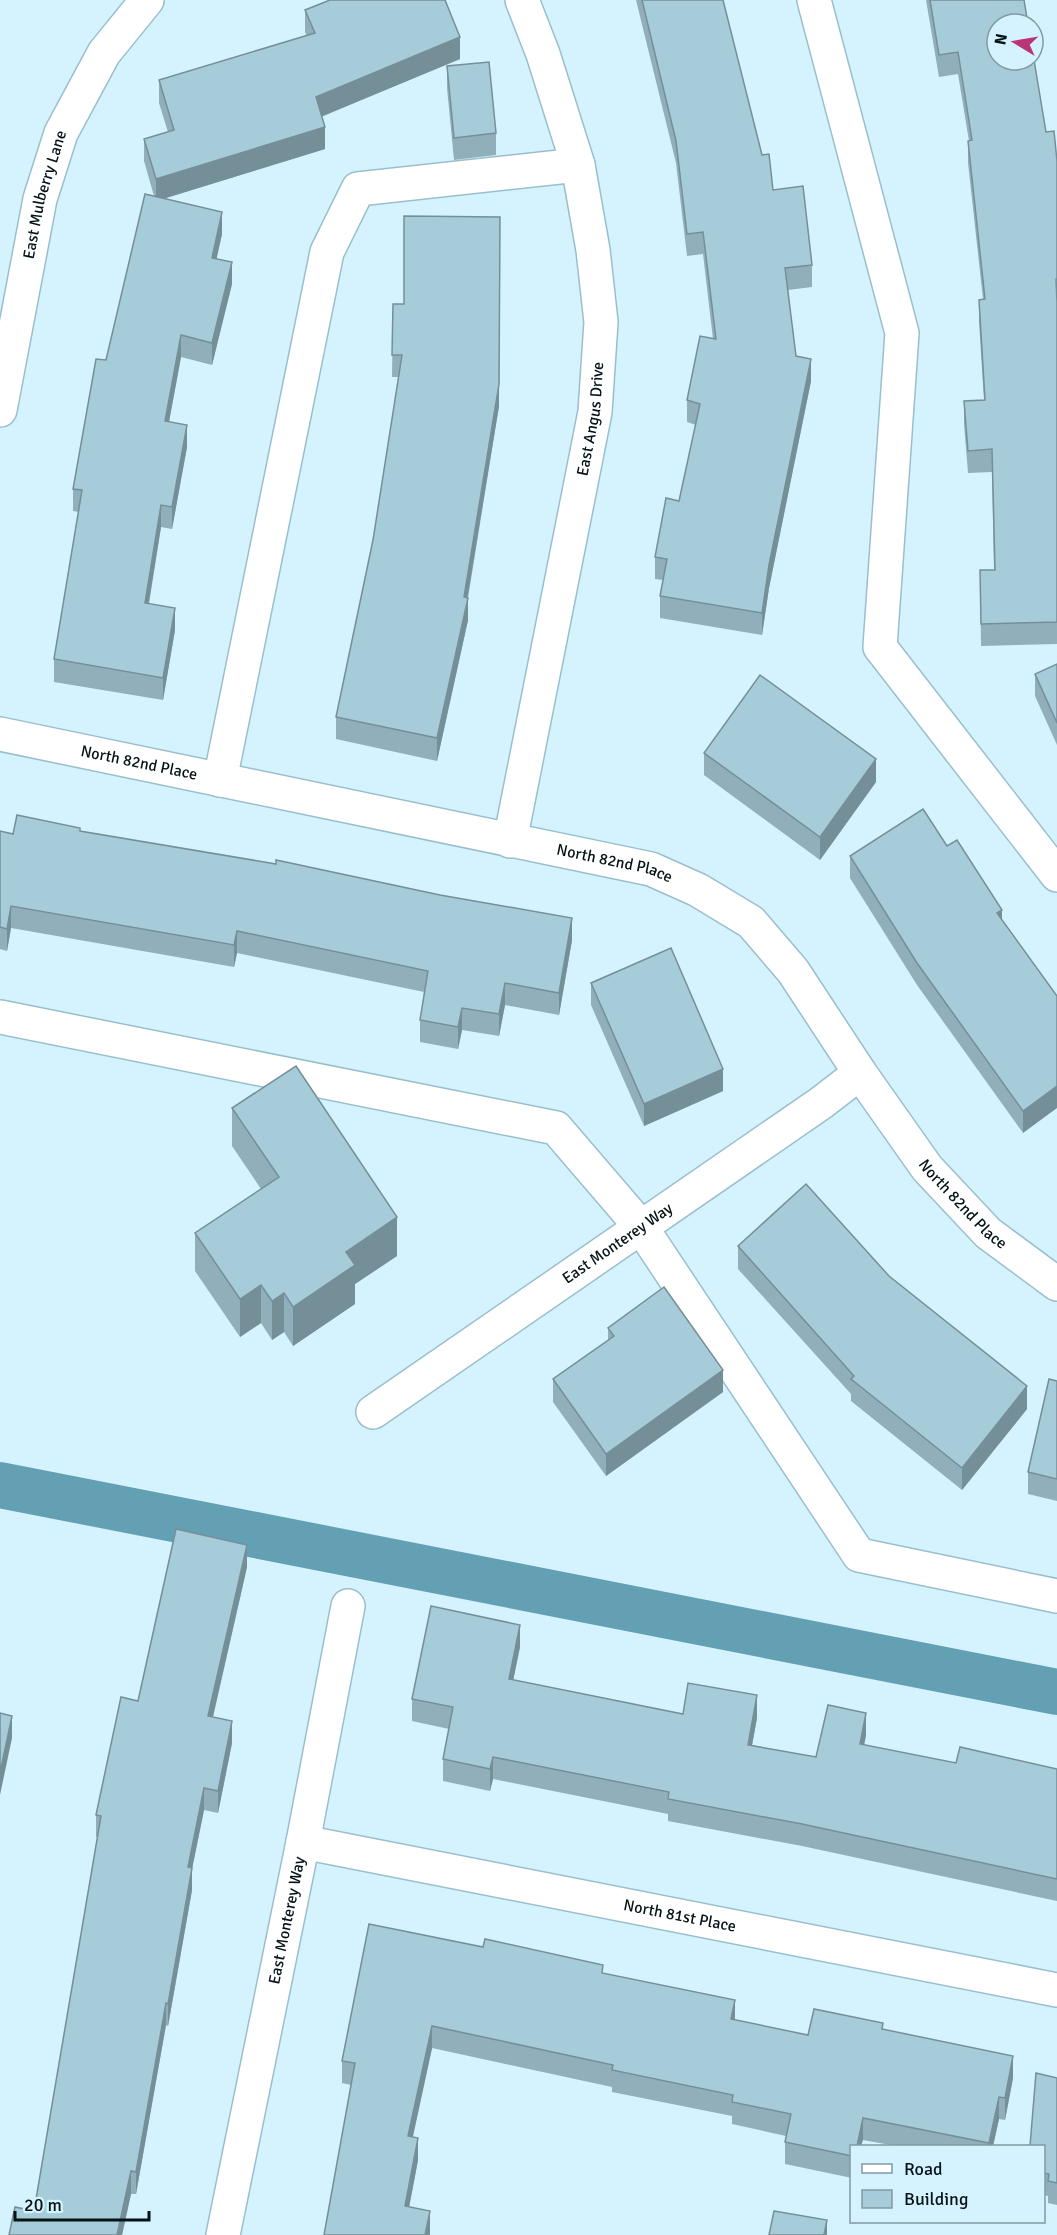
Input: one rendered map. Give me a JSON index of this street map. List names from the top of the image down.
{
  "streets": {
    "street": [
      "East Mulberry Lane",
      "East Angus Drive",
      "North 82nd Place",
      "East Monterey Way",
      "North 81st Place"
    ]
  },
  "crossings": [
    ["East Angus Drive", "North 82nd Place"],
    ["North 82nd Place", "East Monterey Way"],
    ["East Monterey Way", "North 81st Place"]
  ],
  "legend": ["Road", "Building"],
  "scale_bar": "20 m",
  "north": "left"
}
